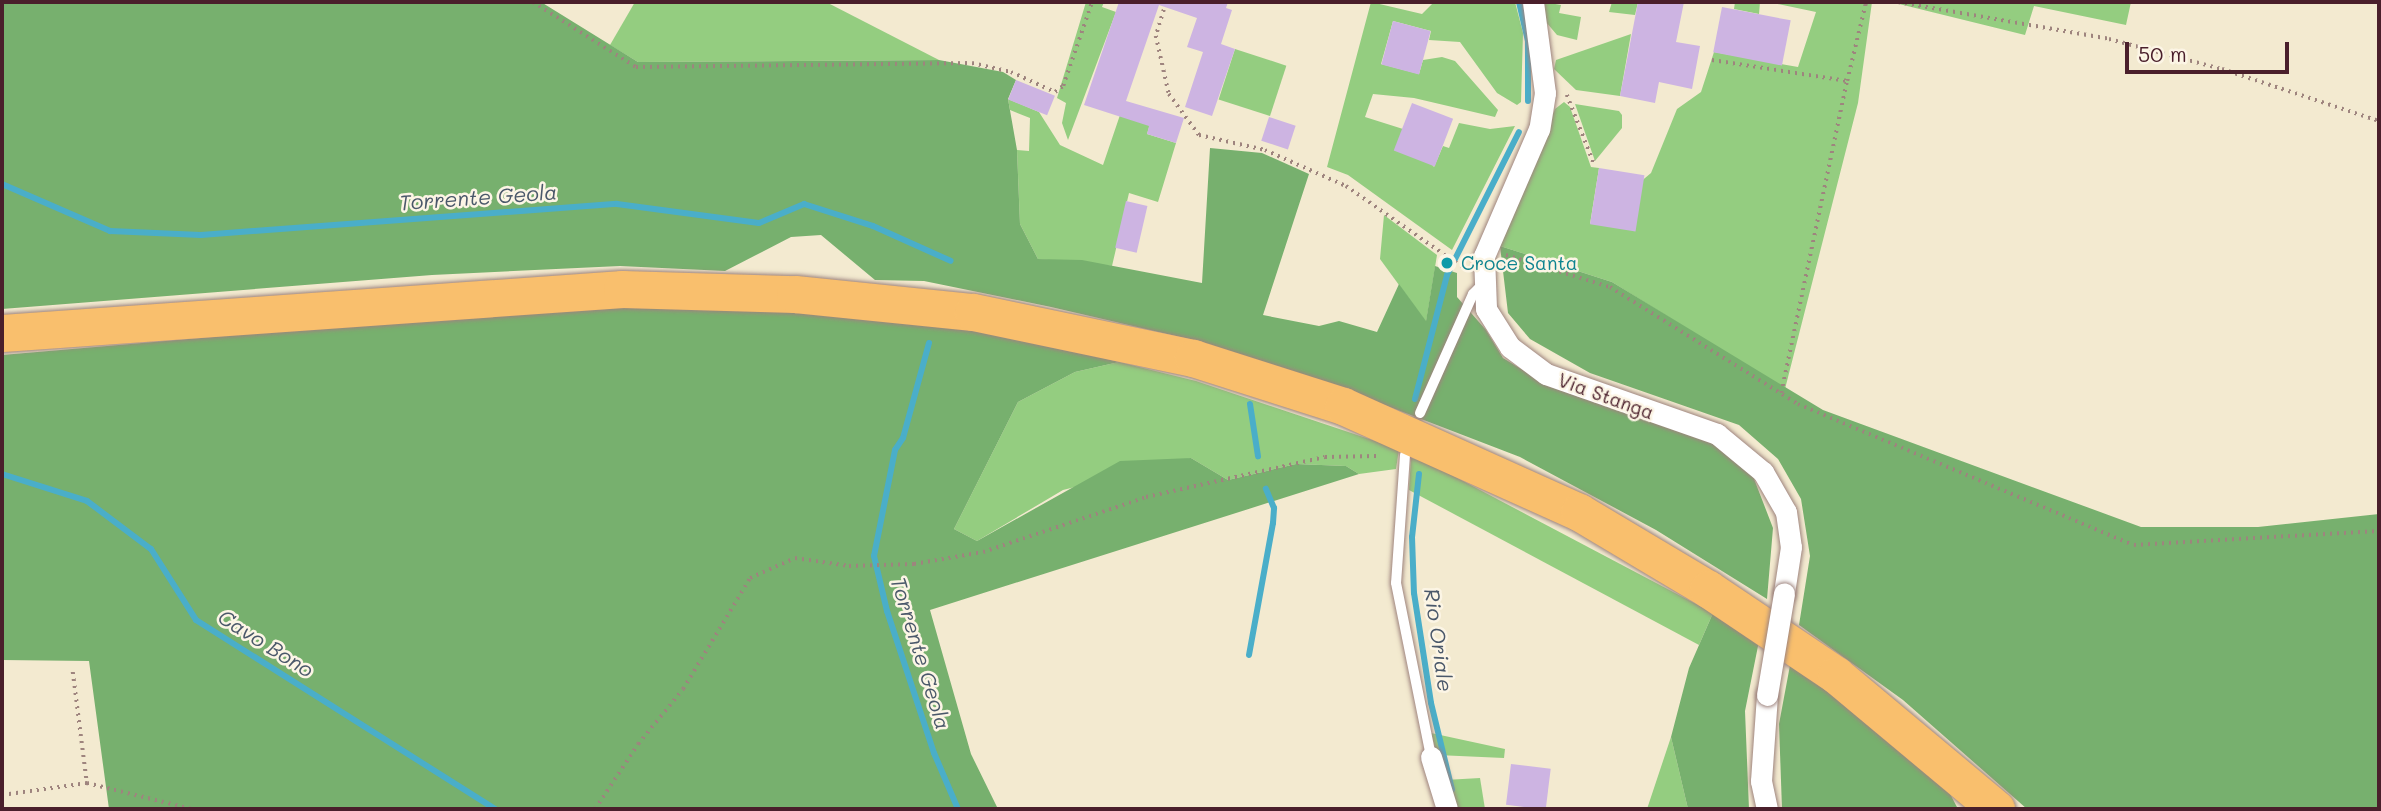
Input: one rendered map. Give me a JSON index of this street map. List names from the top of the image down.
{
  "streets": {
    "street": ["Via Stanga"]
  },
  "water": ["Torrente Geola", "Rio Oriale", "Cavo Bono"],
  "places": ["Croce Santa"],
  "scale_bar": "50 m"
}
